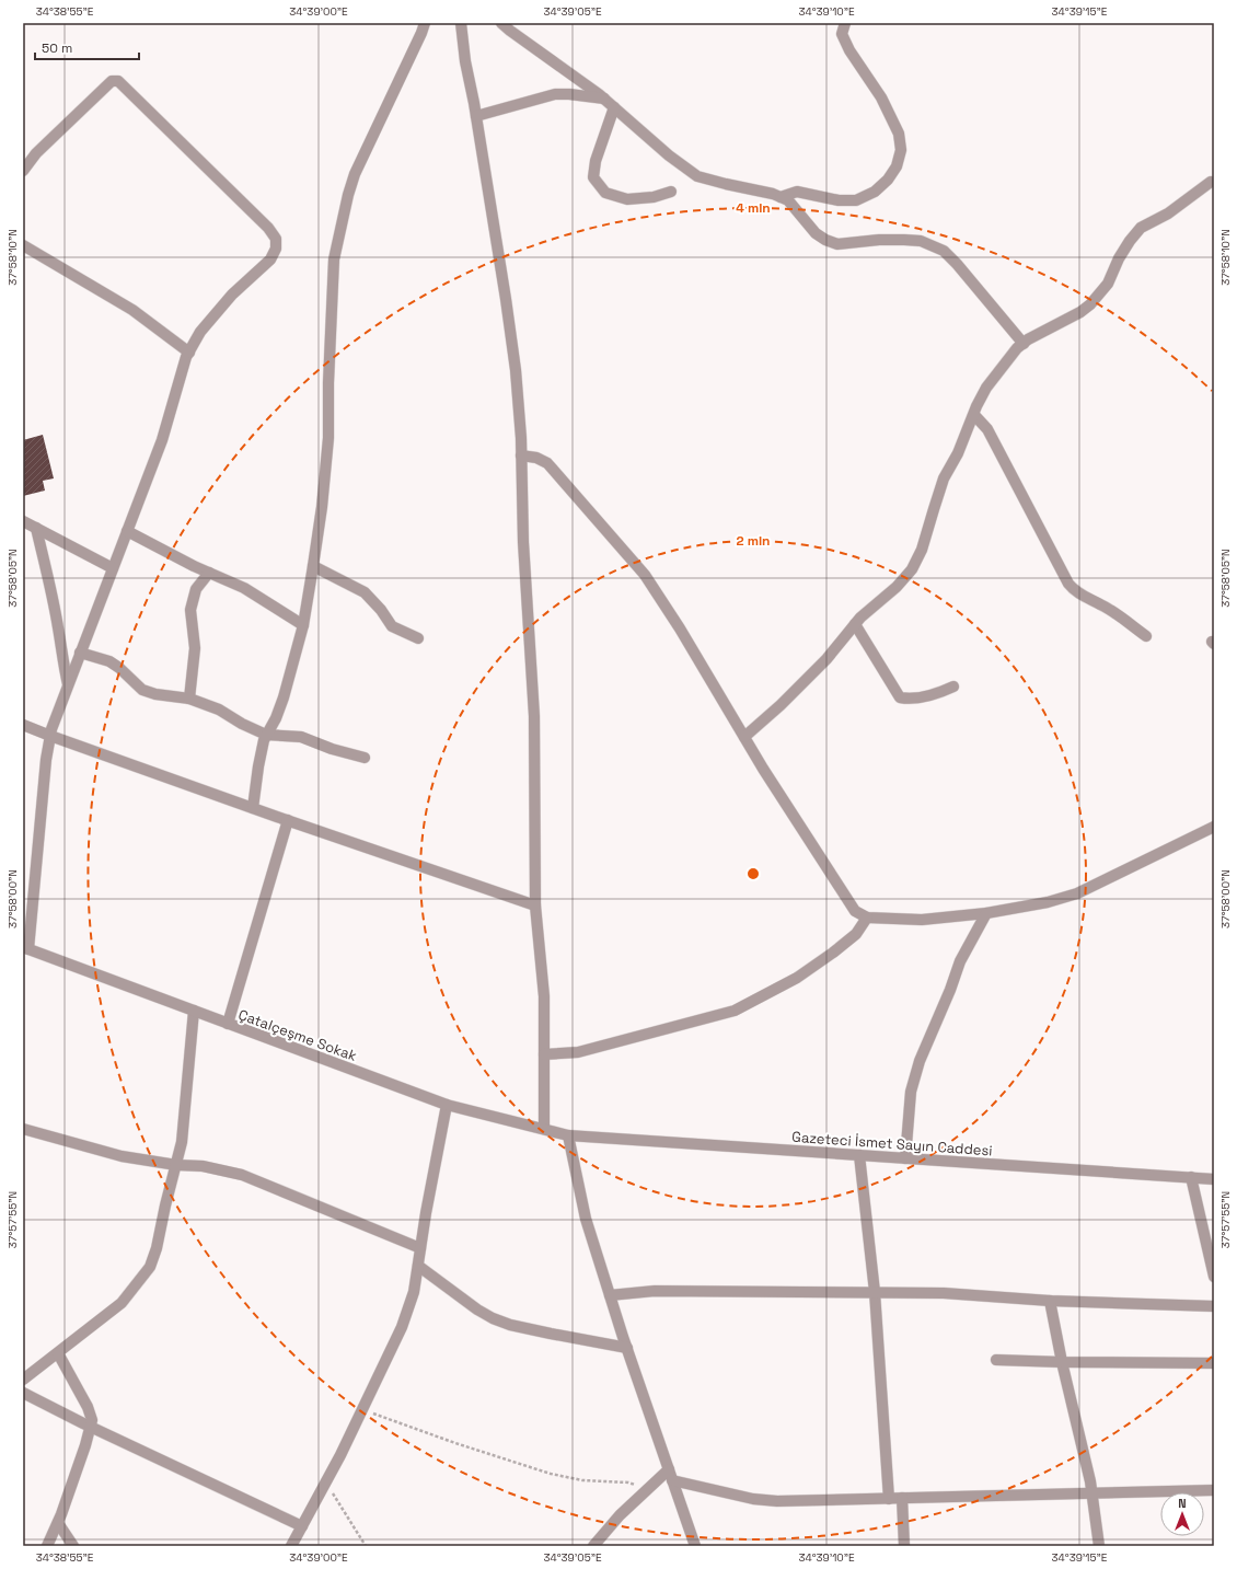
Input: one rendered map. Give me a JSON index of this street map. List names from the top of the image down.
{
  "streets": {
    "street": ["Çatalçeşme Sokak", "Gazeteci İsmet Sayın Caddesi"]
  },
  "crossings": [
    ["Çatalçeşme Sokak", "Gazeteci İsmet Sayın Caddesi"]
  ],
  "scale_bar": "50 m",
  "north": "top",
  "coordinates": [
    "34°38'55\"E",
    "34°39'00\"E",
    "34°39'05\"E",
    "34°39'10\"E",
    "34°39'15\"E",
    "37°58'10\"N",
    "37°58'05\"N",
    "37°58'00\"N",
    "37°57'55\"N"
  ],
  "rings": ["4 min", "2 min"]
}
